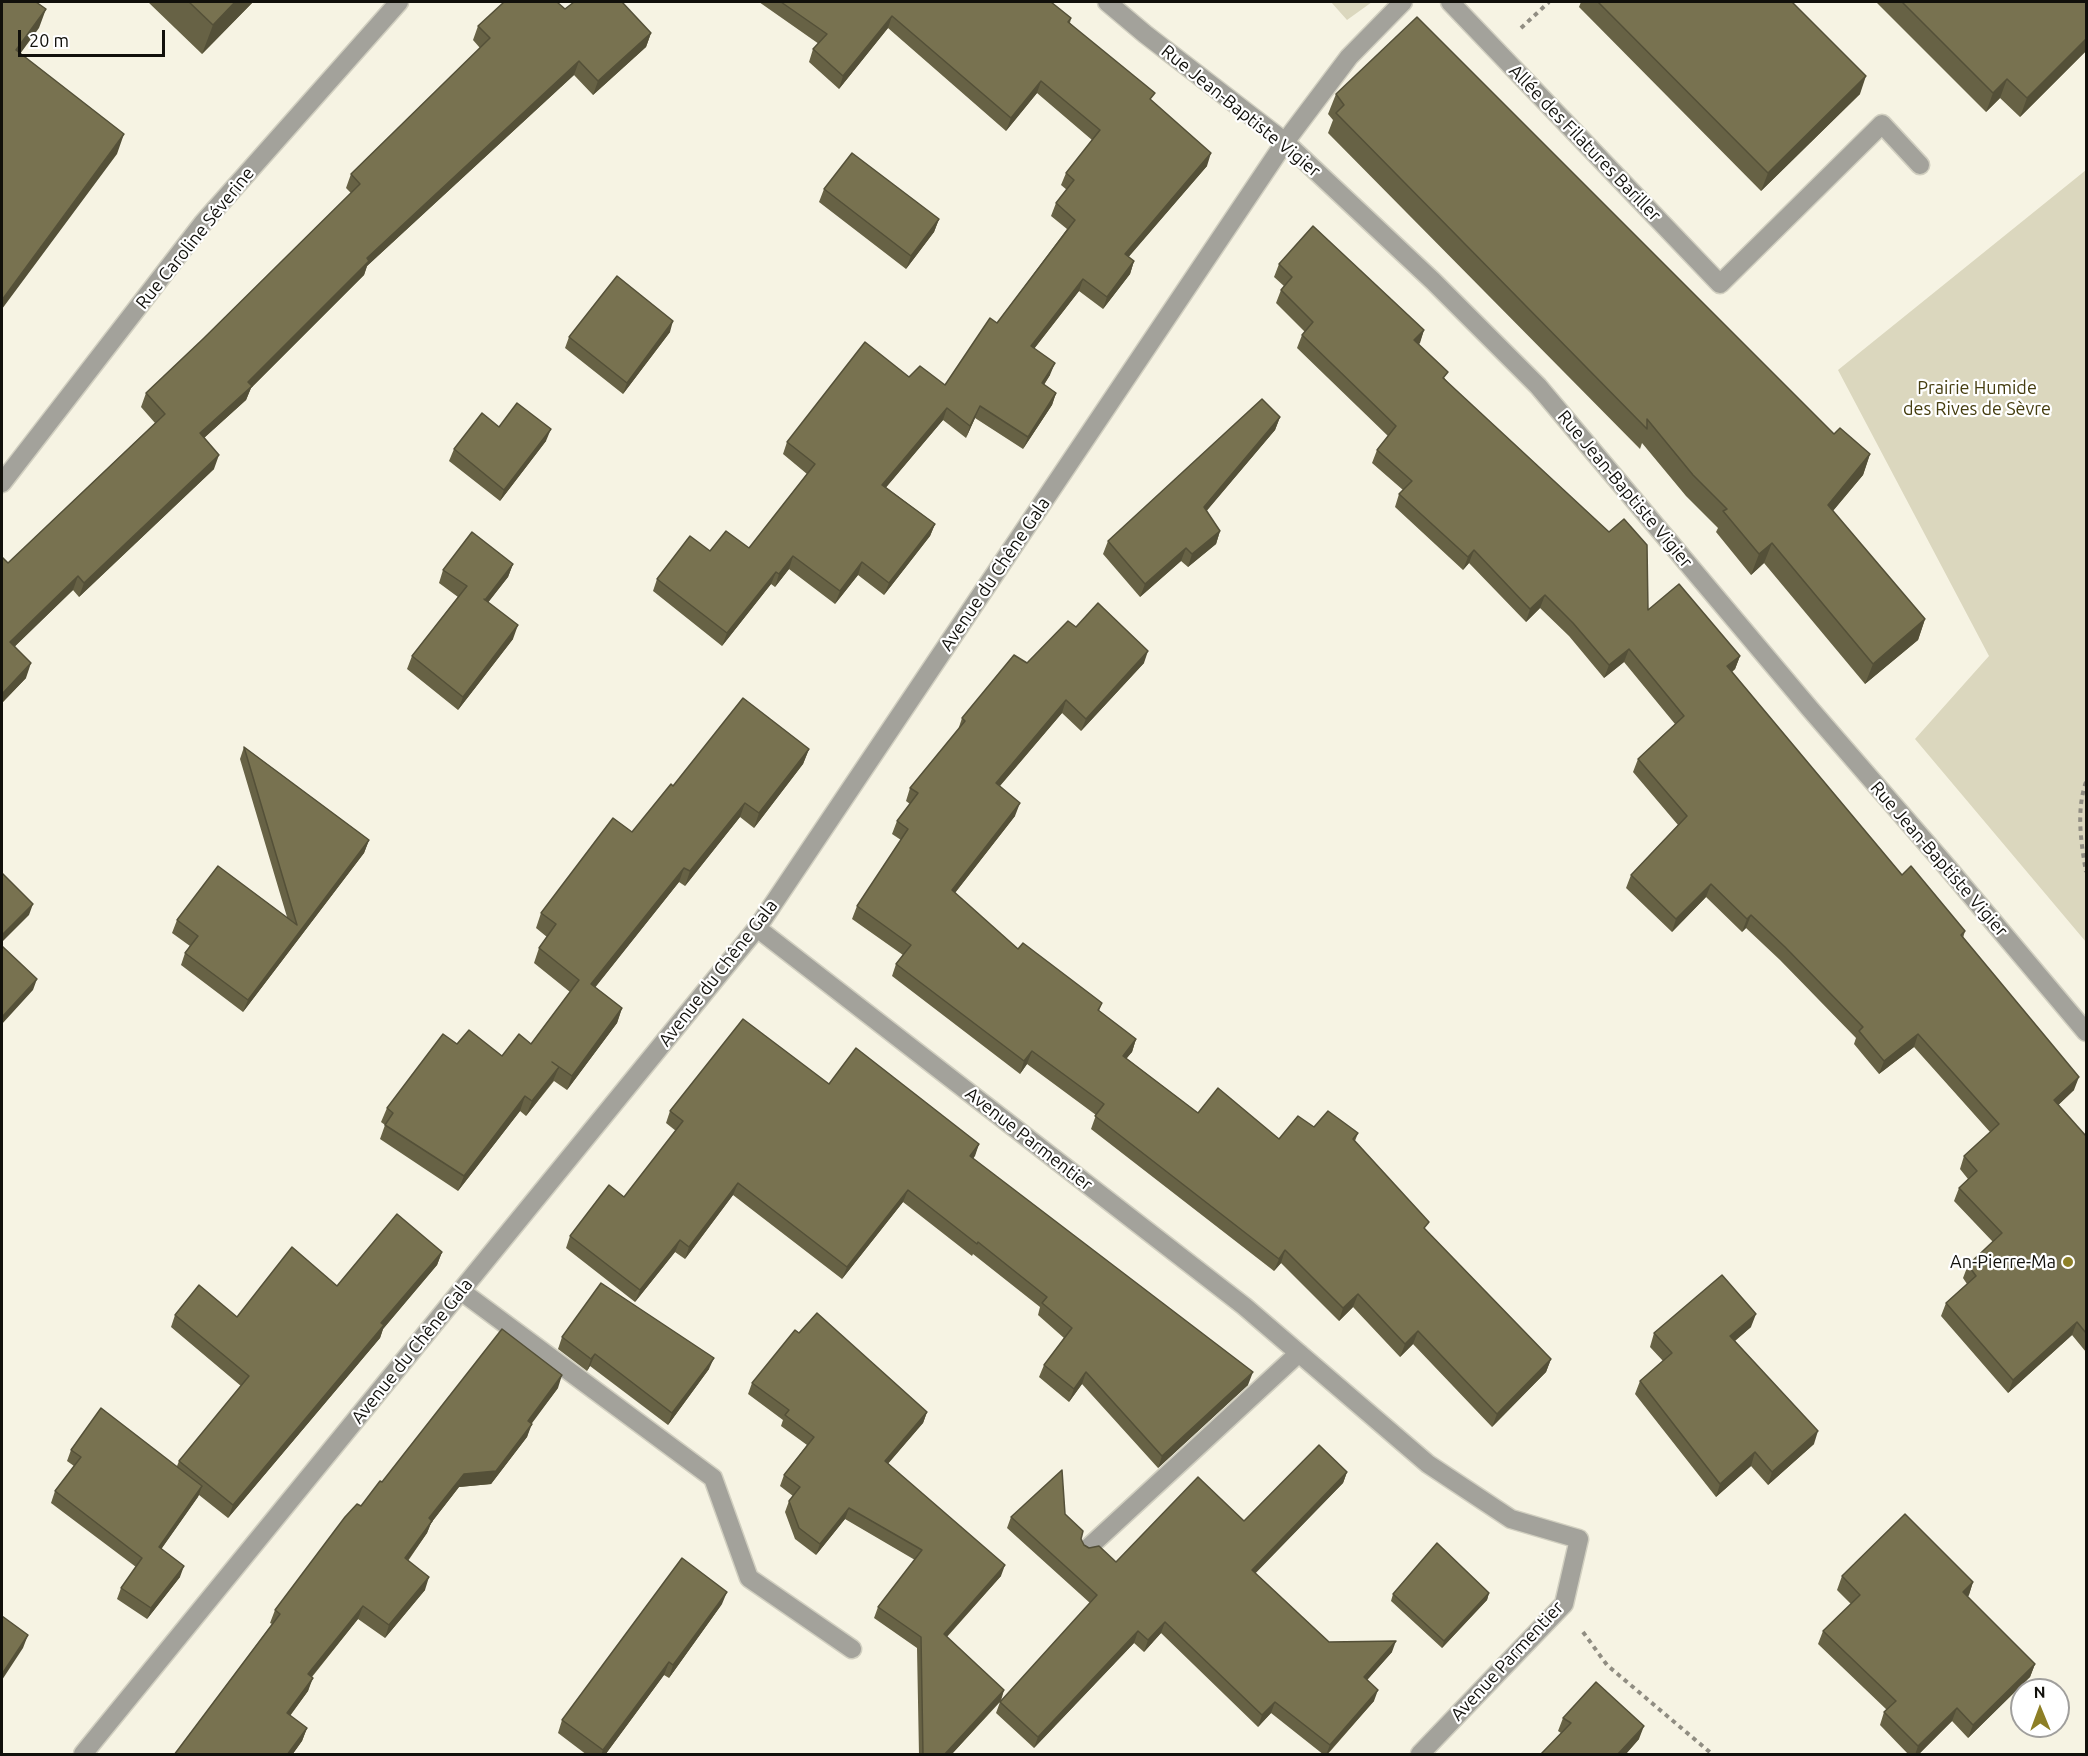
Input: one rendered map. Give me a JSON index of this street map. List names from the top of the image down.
{
  "streets": {
    "street": [
      "Rue Jean-Baptiste Vigier",
      "Allée des Filatures Bariller",
      "Rue Caroline Séverine",
      "Avenue du Chêne Gala",
      "Avenue Parmentier"
    ]
  },
  "crossings": [
    ["Rue Jean-Baptiste Vigier", "Avenue du Chêne Gala"],
    ["Avenue du Chêne Gala", "Avenue Parmentier"]
  ],
  "parks": ["Prairie Humide des Rives de Sèvre"],
  "places": ["An-Pierre-Ma"],
  "scale_bar": "20 m",
  "north": "top"
}
